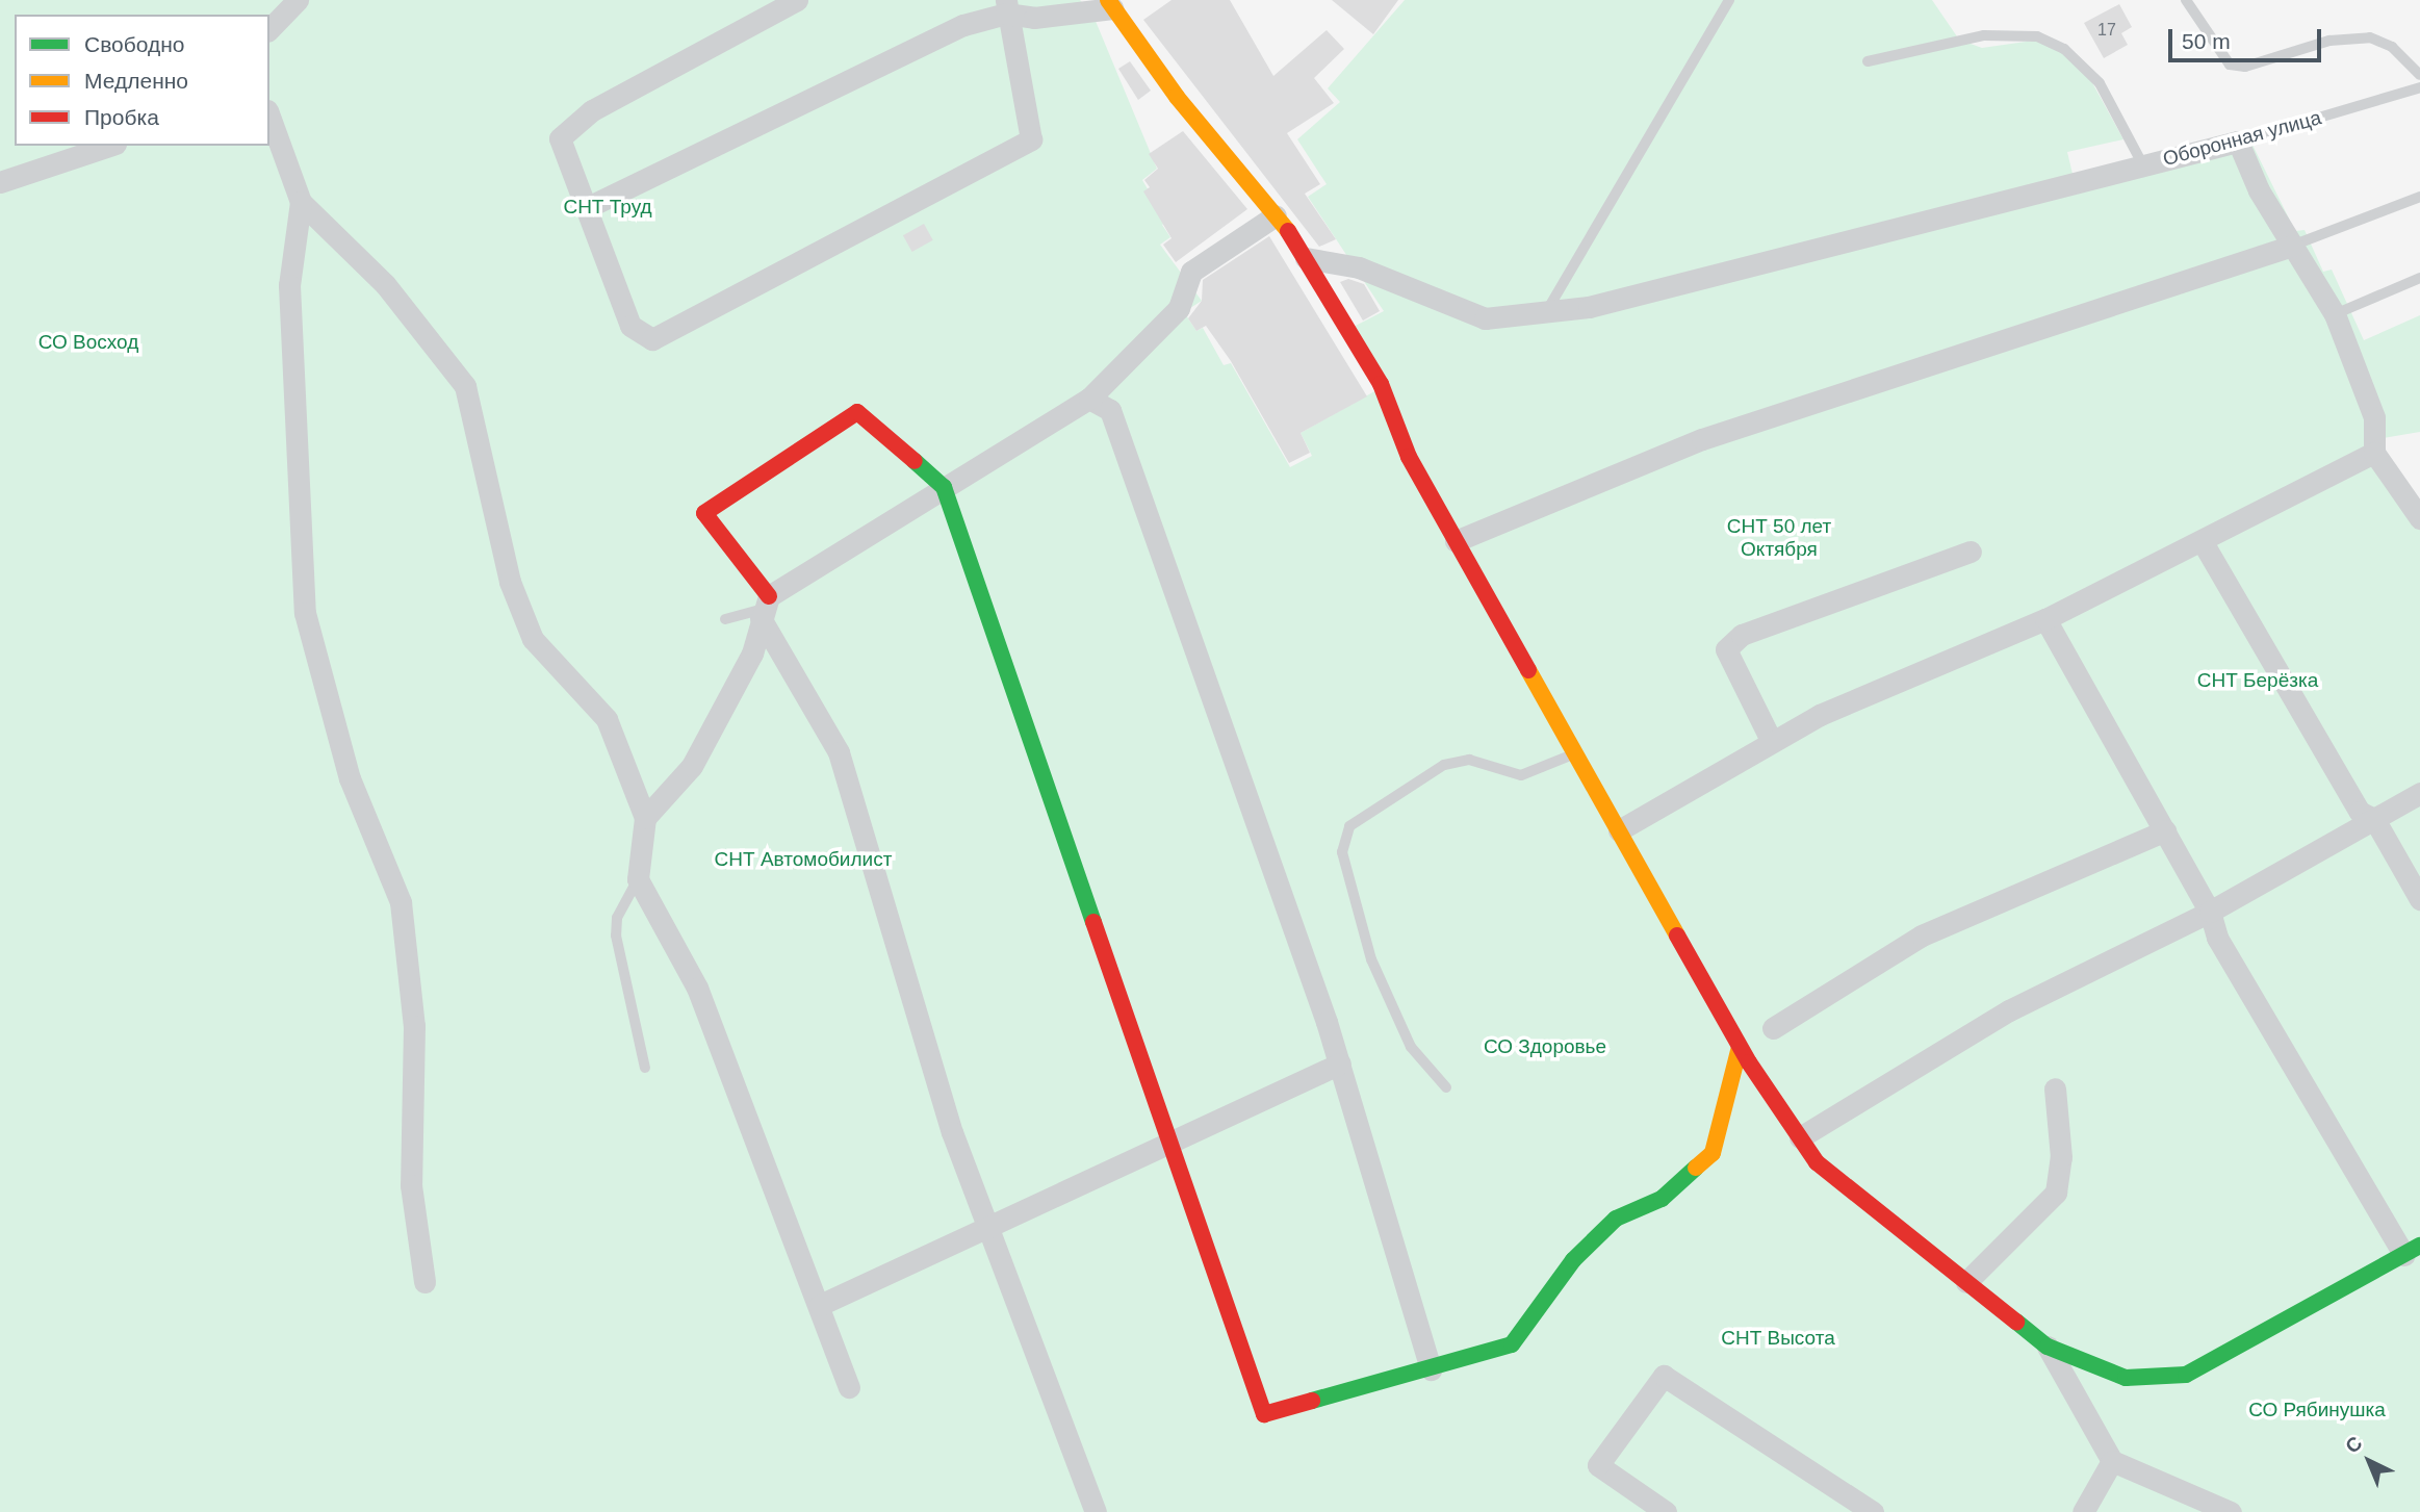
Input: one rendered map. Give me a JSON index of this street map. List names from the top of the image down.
{
  "streets": {
    "street": ["Оборонная улица"]
  },
  "parks": [
    "СНТ Труд",
    "СО Восход",
    "СНТ 50 лет Октября",
    "СНТ Берёзка",
    "СНТ Автомобилист",
    "СО Здоровье",
    "СНТ Высота",
    "СО Рябинушка"
  ],
  "house_numbers": ["17"],
  "legend": ["Свободно", "Медленно", "Пробка"],
  "scale_bar": "50 m",
  "north": "top left"
}
